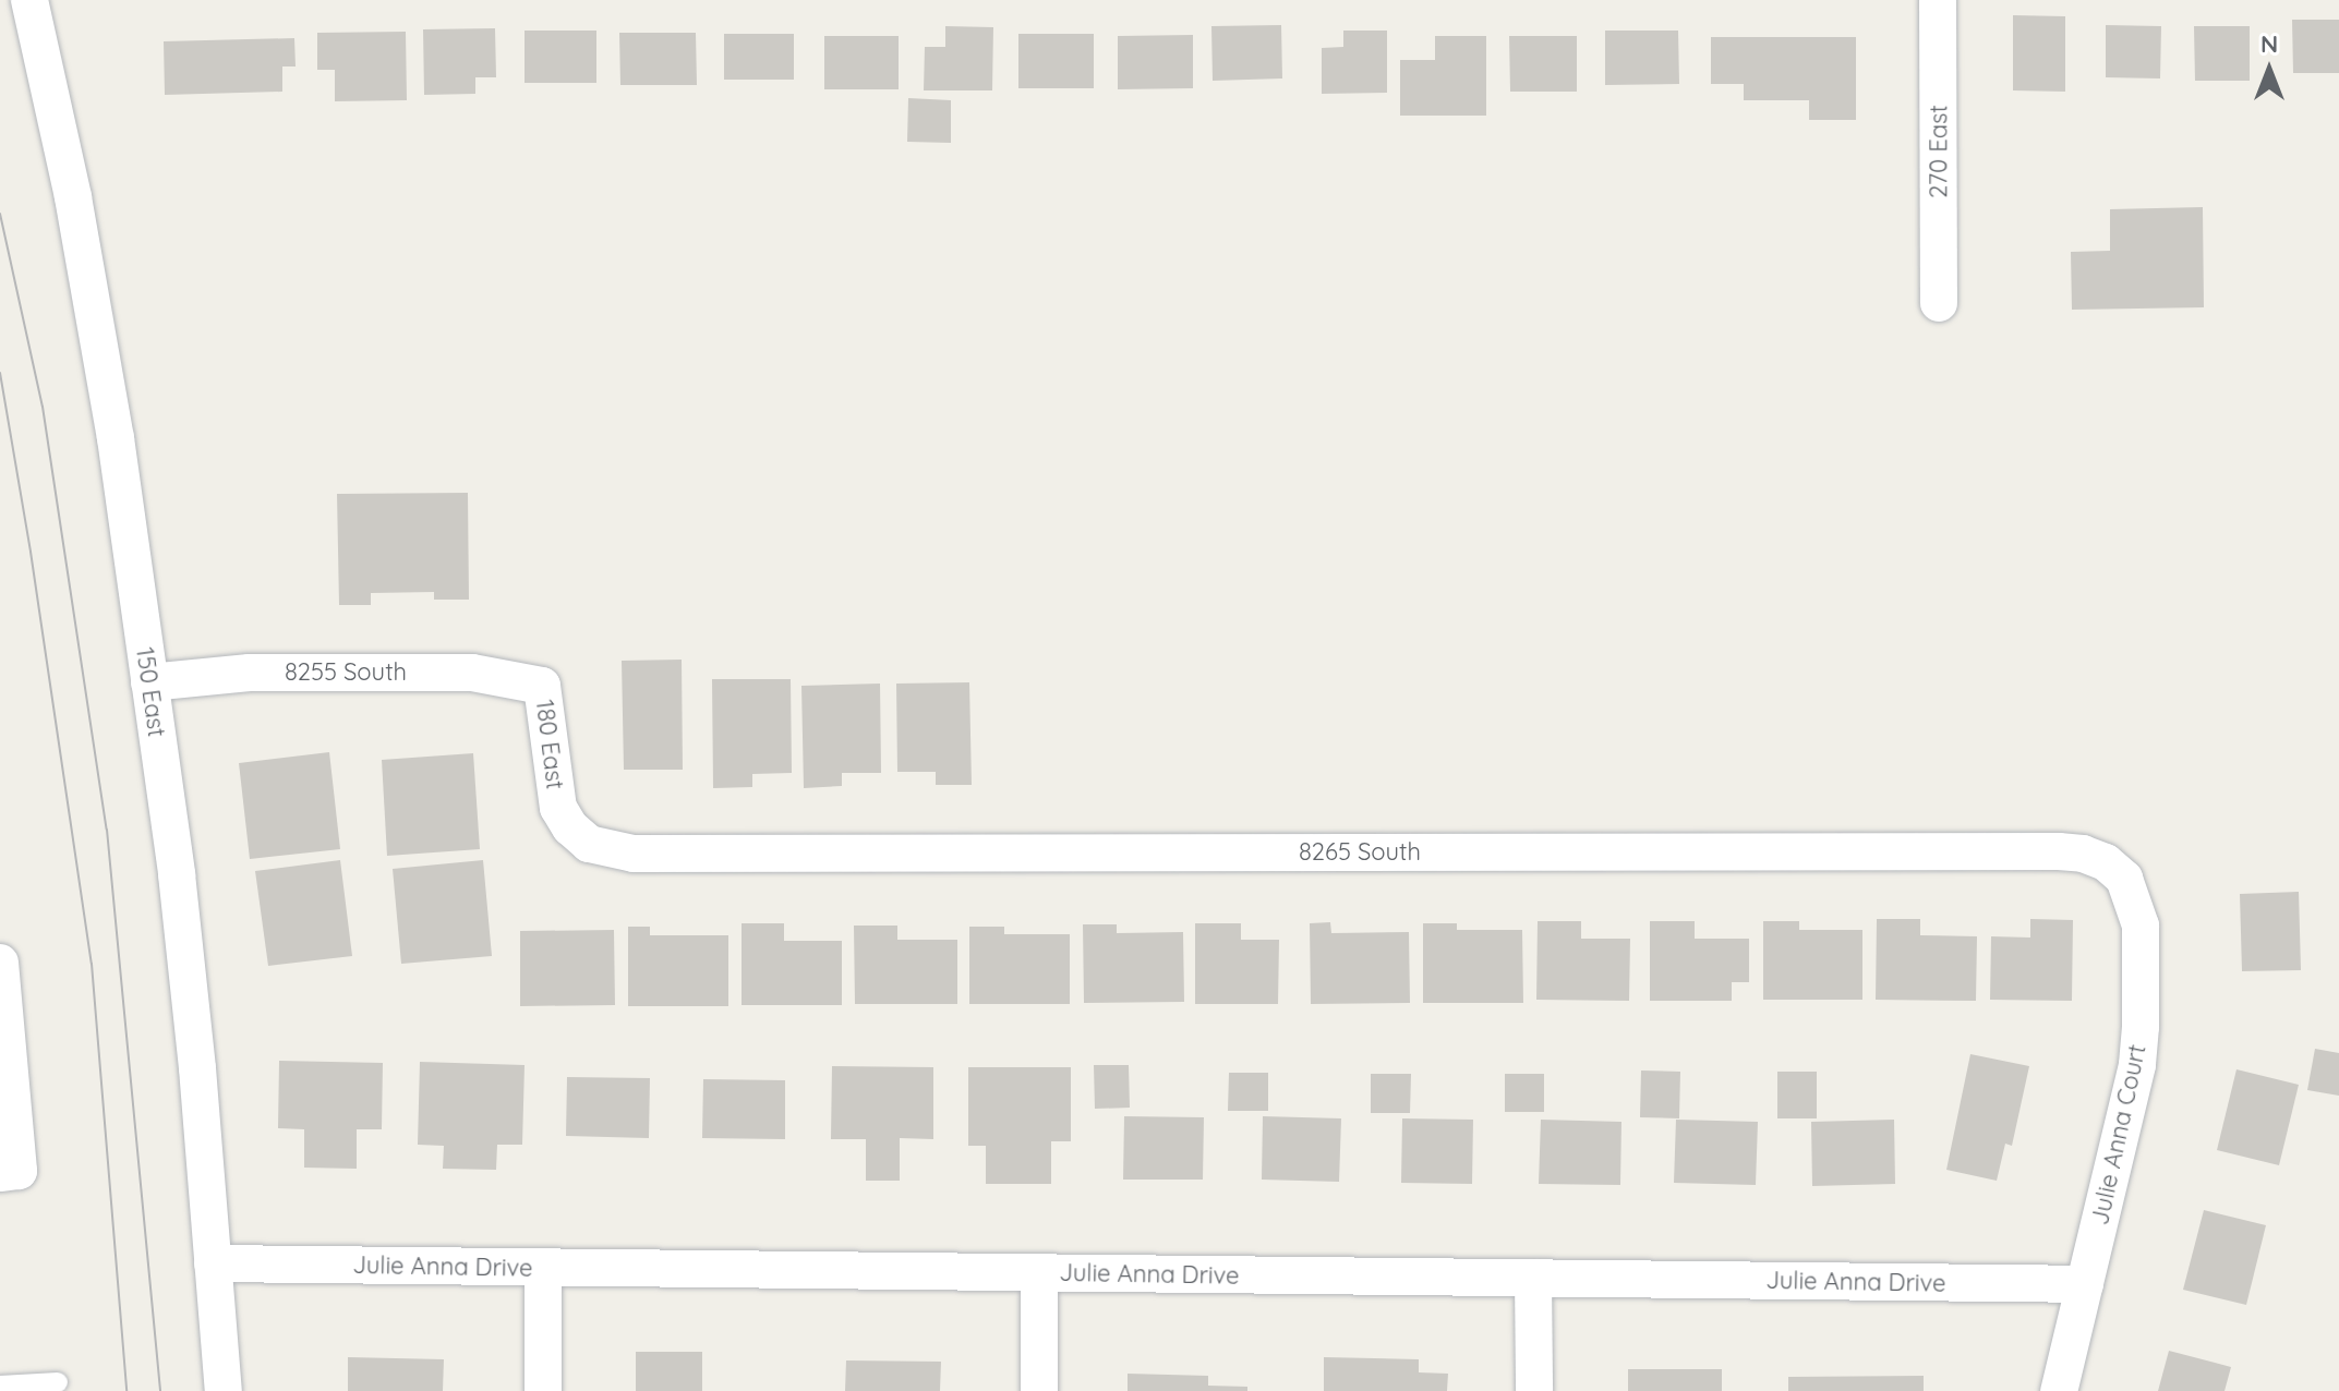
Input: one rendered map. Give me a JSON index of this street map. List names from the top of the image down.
{
  "streets": {
    "street": [
      "270 East",
      "8255 South",
      "150 East",
      "180 East",
      "8265 South",
      "Julie Anna Court",
      "Julie Anna Drive"
    ]
  },
  "crossings": [
    ["8255 South", "150 East"],
    ["8255 South", "180 East"],
    ["150 East", "Julie Anna Drive"],
    ["180 East", "8265 South"],
    ["8265 South", "Julie Anna Court"],
    ["Julie Anna Court", "Julie Anna Drive"]
  ],
  "north": "top"
}
